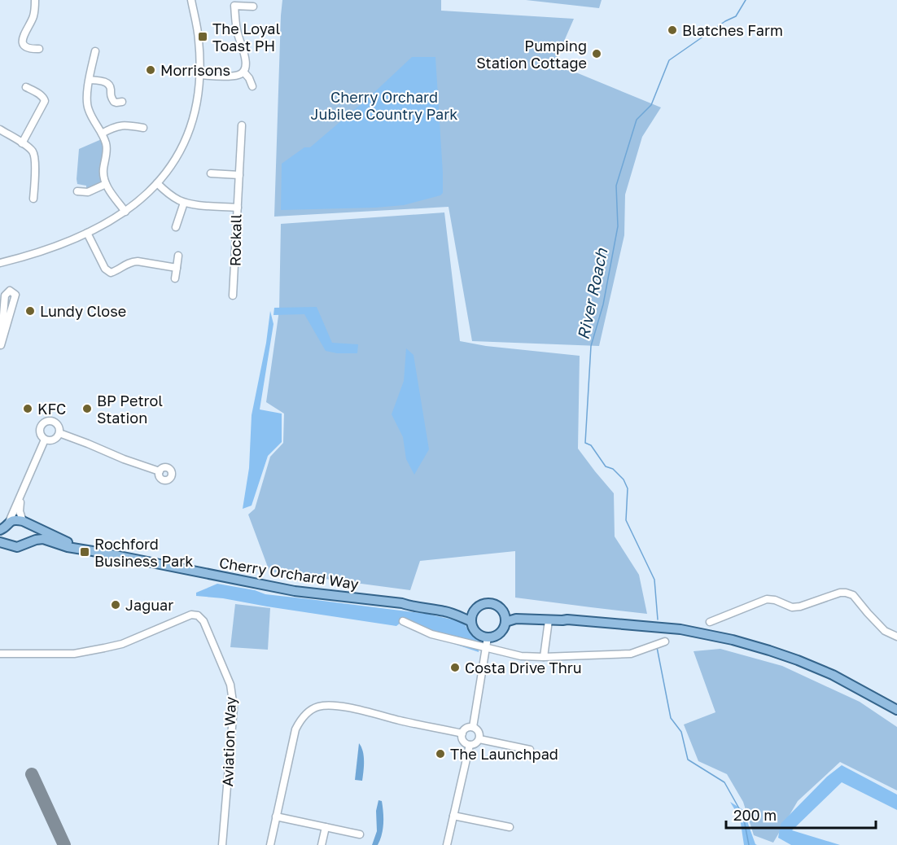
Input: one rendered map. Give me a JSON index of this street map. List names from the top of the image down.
{
  "streets": {
    "main road": ["Cherry Orchard Way"],
    "street": ["Rockall", "Aviation Way"]
  },
  "water": ["River Roach"],
  "parks": ["Cherry Orchard Jubilee Country Park"],
  "places": {
    "other": [
      "Blatches Farm",
      "Pumping Station Cottage",
      "Morrisons",
      "Lundy Close",
      "KFC",
      "BP Petrol Station",
      "Jaguar",
      "Costa Drive Thru",
      "The Launchpad"
    ],
    "transit": ["The Loyal Toast PH", "Rochford Business Park"]
  },
  "scale_bar": "200 m"
}
